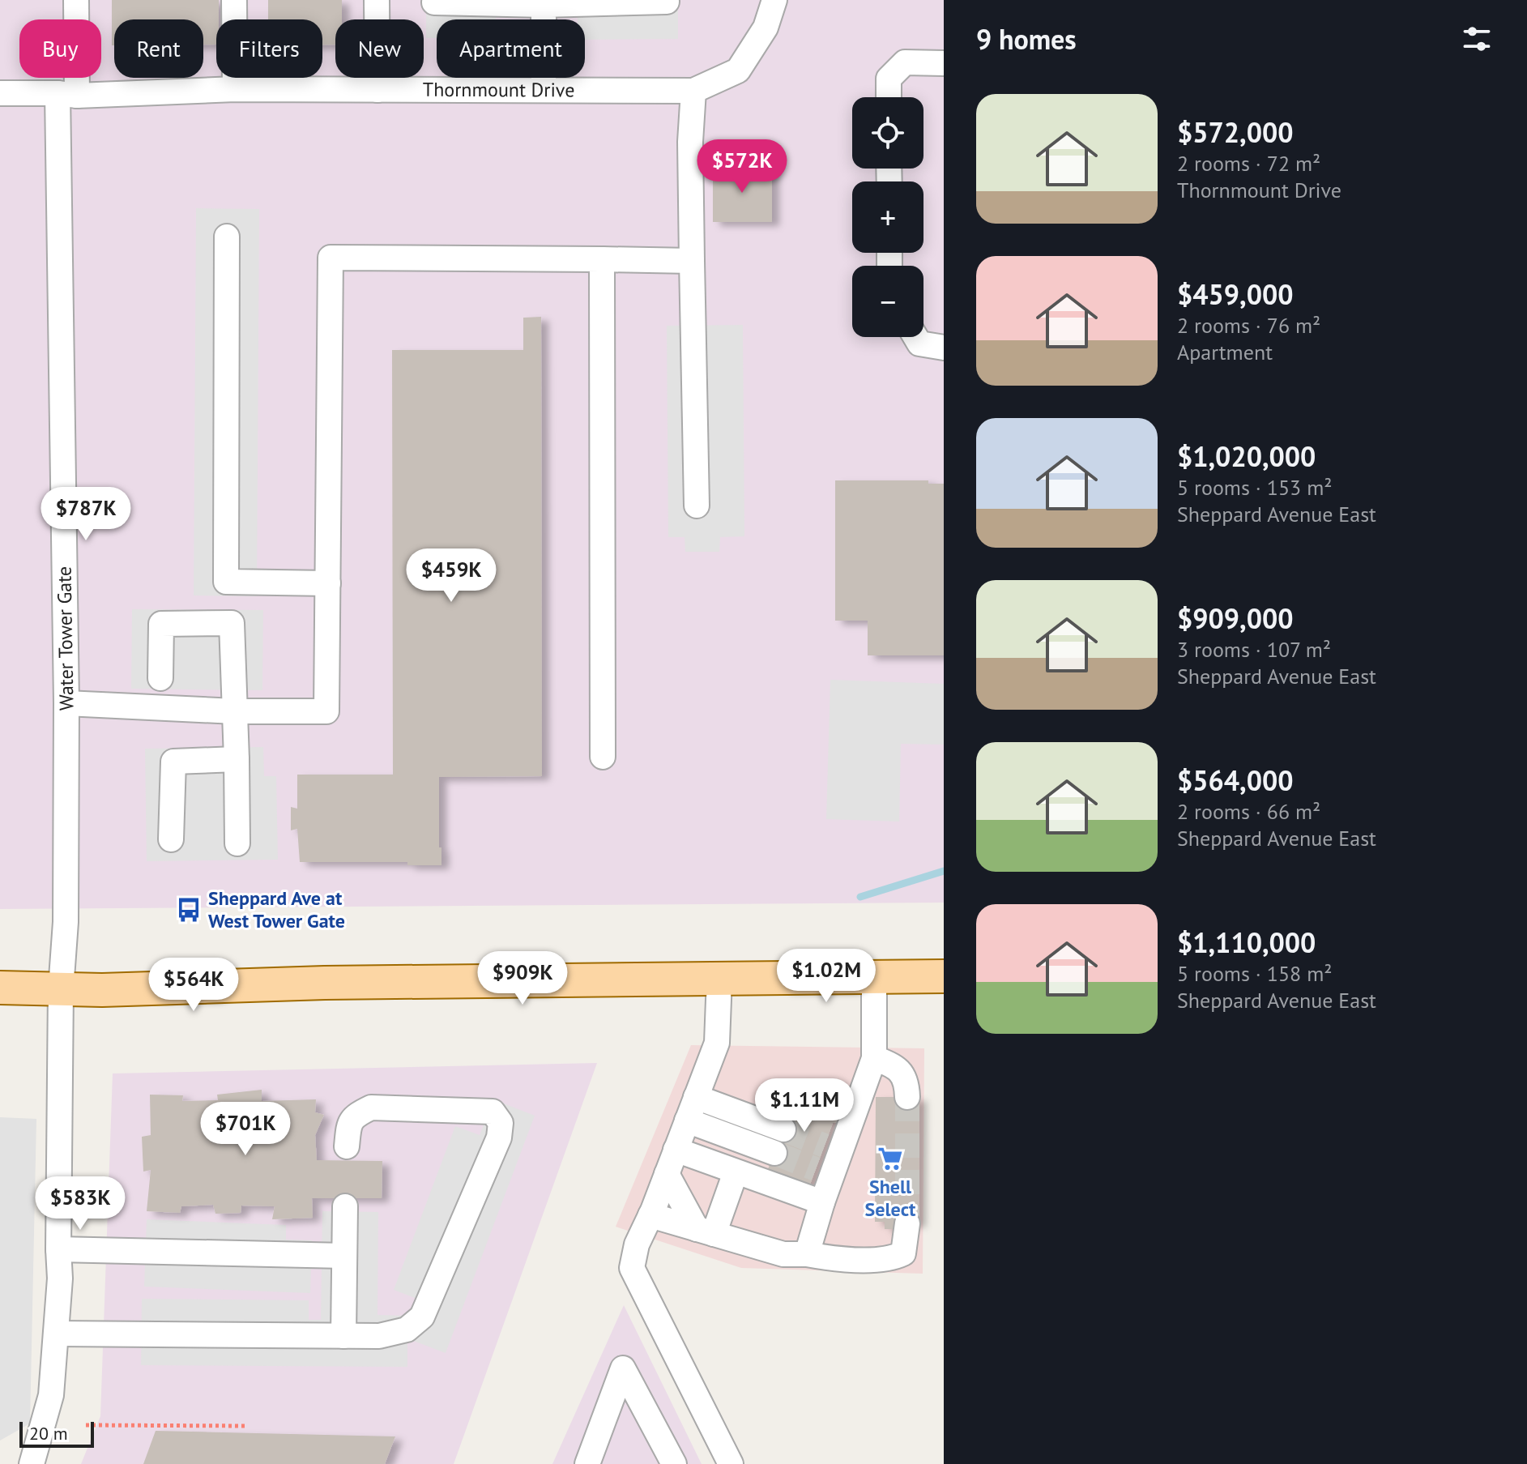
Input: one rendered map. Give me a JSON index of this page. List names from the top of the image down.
{
  "streets": {
    "street": ["Thornmount Drive", "Water Tower Gate"]
  },
  "crossings": [
    ["Thornmount Drive", "Water Tower Gate"]
  ],
  "places": {
    "bus stop": ["Sheppard Ave at West Tower Gate"],
    "supermarket": ["Shell Select"]
  },
  "scale_bar": "20 m",
  "page": {
    "heading": "9 homes",
    "chip": [
      "Buy",
      "Rent",
      "Filters",
      "New",
      "Apartment"
    ],
    "list": [
      {
        "name": "$572,000",
        "note": "2 rooms · 72 m² · Thornmount Drive"
      },
      {
        "name": "$459,000",
        "note": "2 rooms · 76 m² · Apartment"
      },
      {
        "name": "$1,020,000",
        "note": "5 rooms · 153 m² · Sheppard Avenue East"
      },
      {
        "name": "$909,000",
        "note": "3 rooms · 107 m² · Sheppard Avenue East"
      },
      {
        "name": "$564,000",
        "note": "2 rooms · 66 m² · Sheppard Avenue East"
      },
      {
        "name": "$1,110,000",
        "note": "5 rooms · 158 m² · Sheppard Avenue East"
      }
    ],
    "map_buttons": ["+", "−"],
    "price": [
      "$572K",
      "$787K",
      "$459K",
      "$1.02M",
      "$909K",
      "$564K",
      "$1.11M",
      "$701K",
      "$583K"
    ],
    "scale": "20 m"
  }
}
